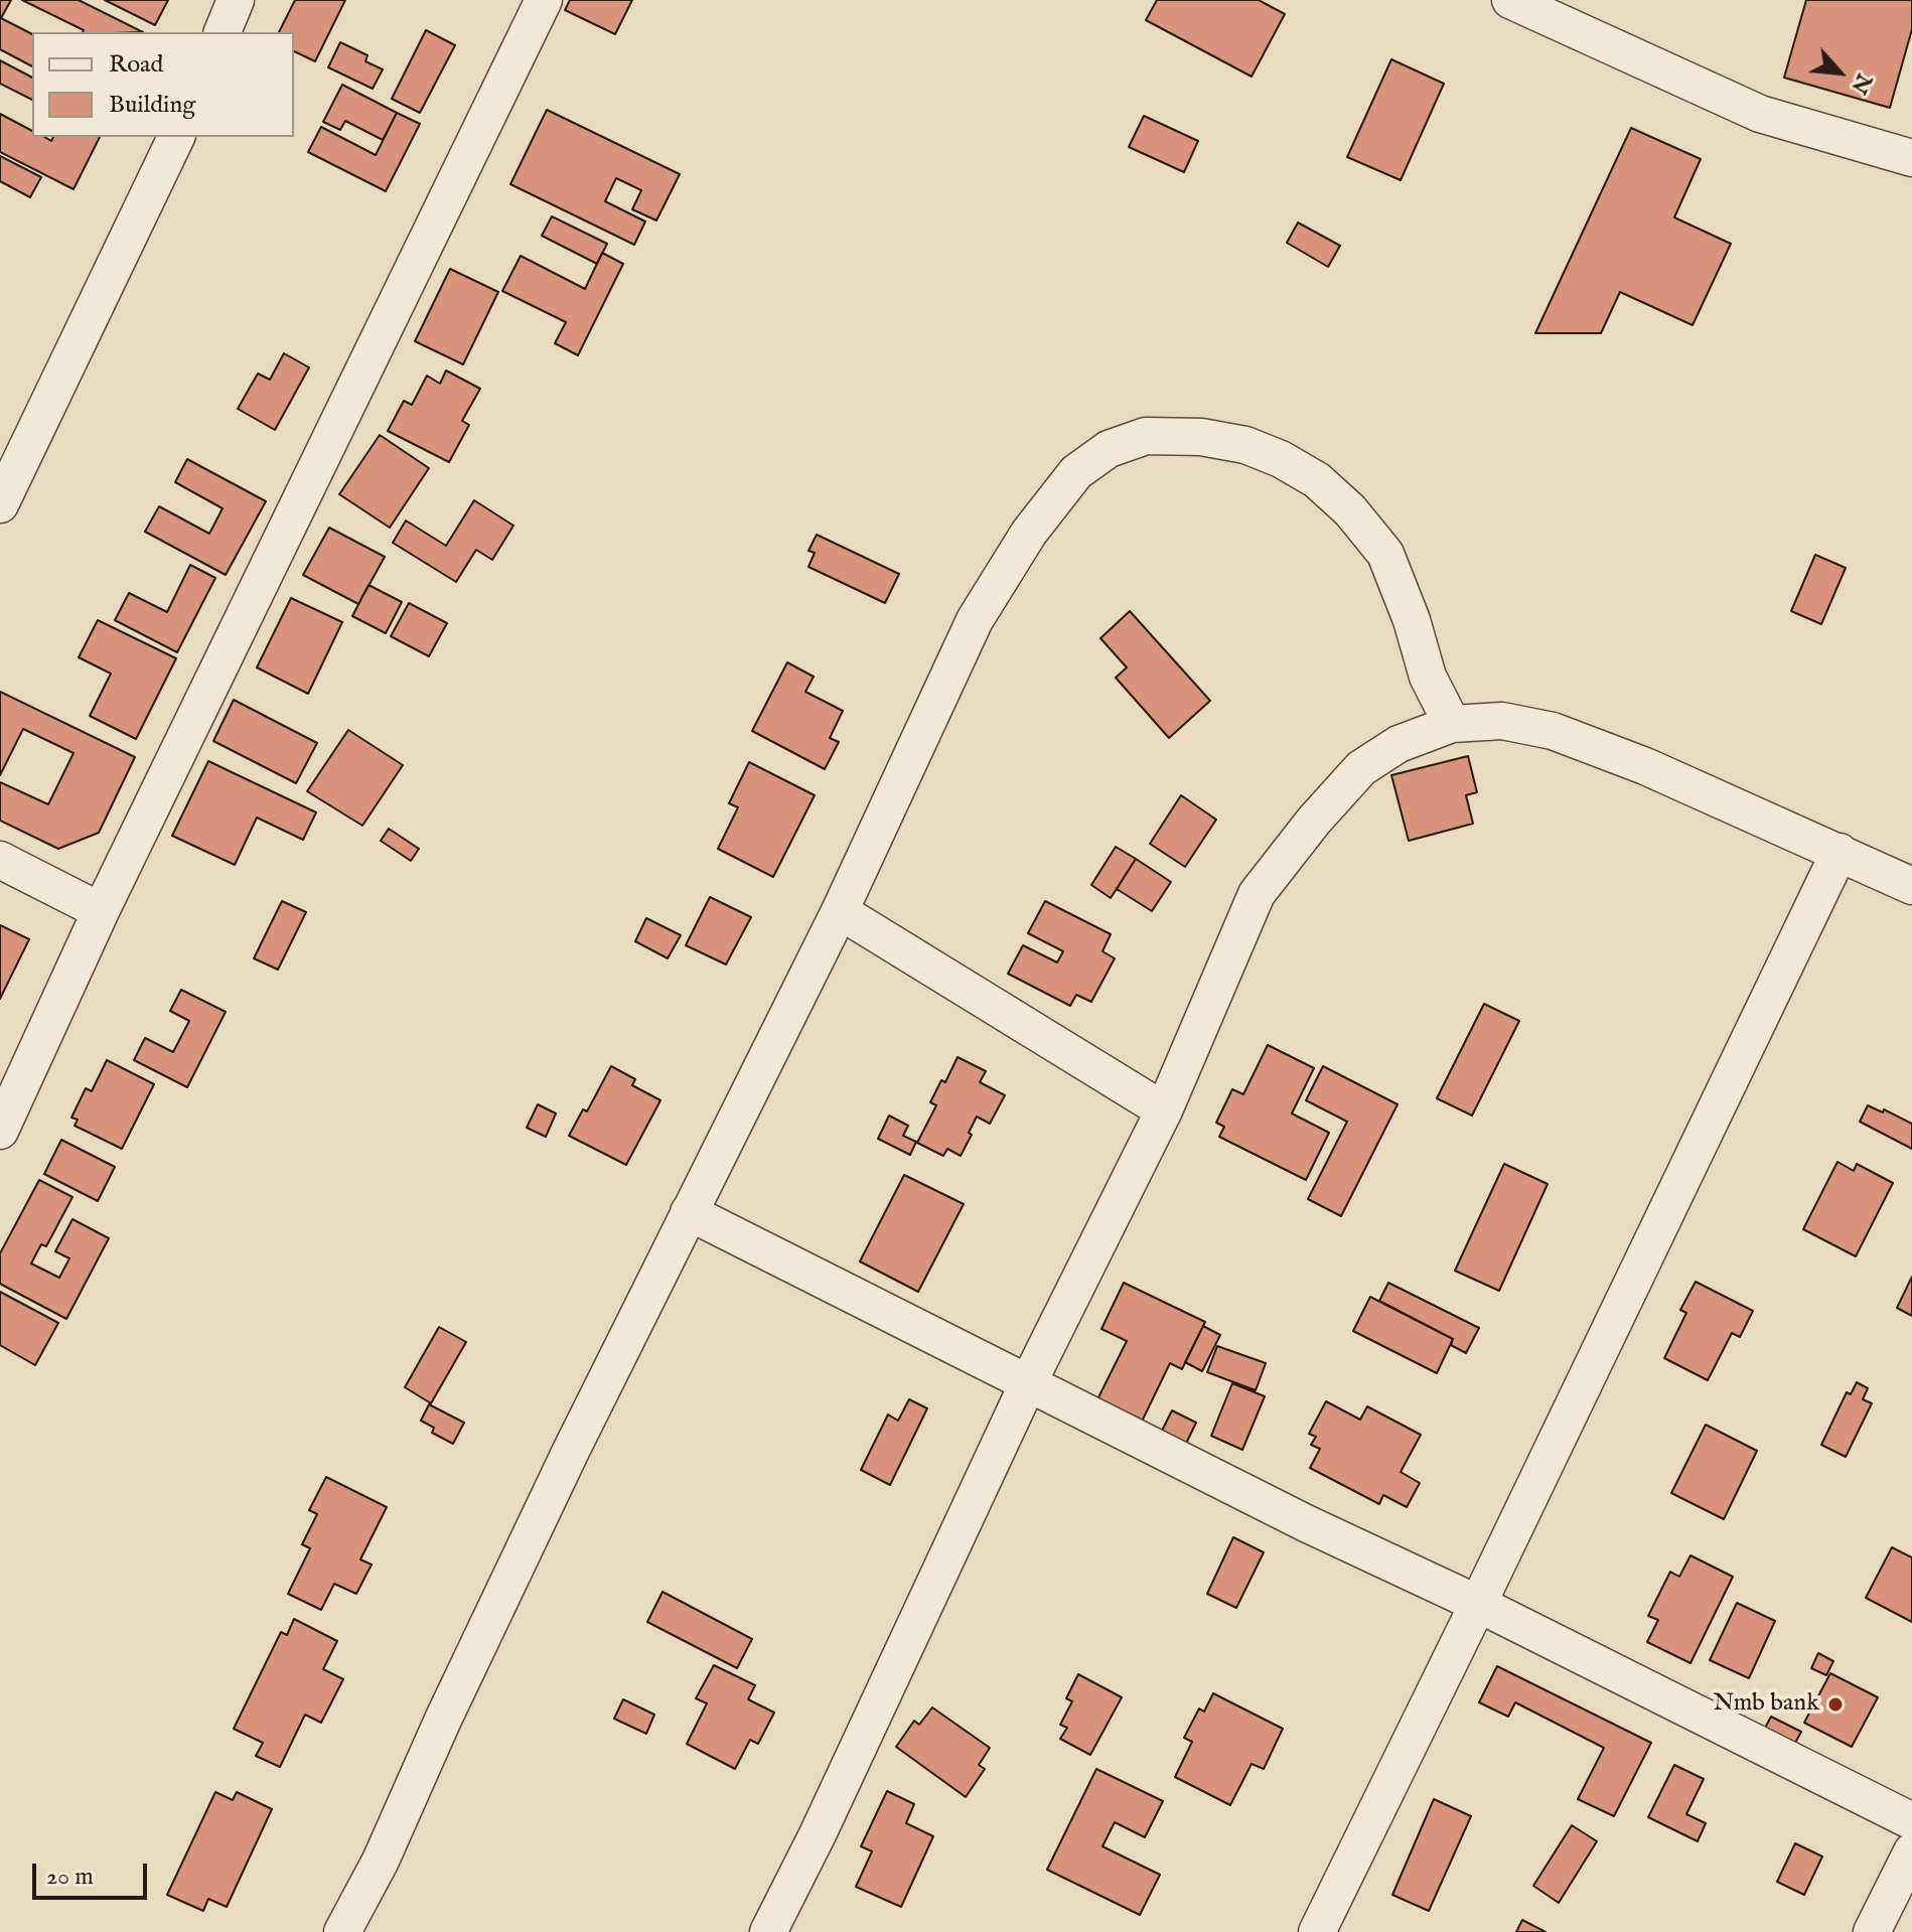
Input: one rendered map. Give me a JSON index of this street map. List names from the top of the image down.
{
  "places": ["Nmb bank"],
  "legend": ["Road", "Building"],
  "scale_bar": "20 m",
  "north": "bottom right"
}
